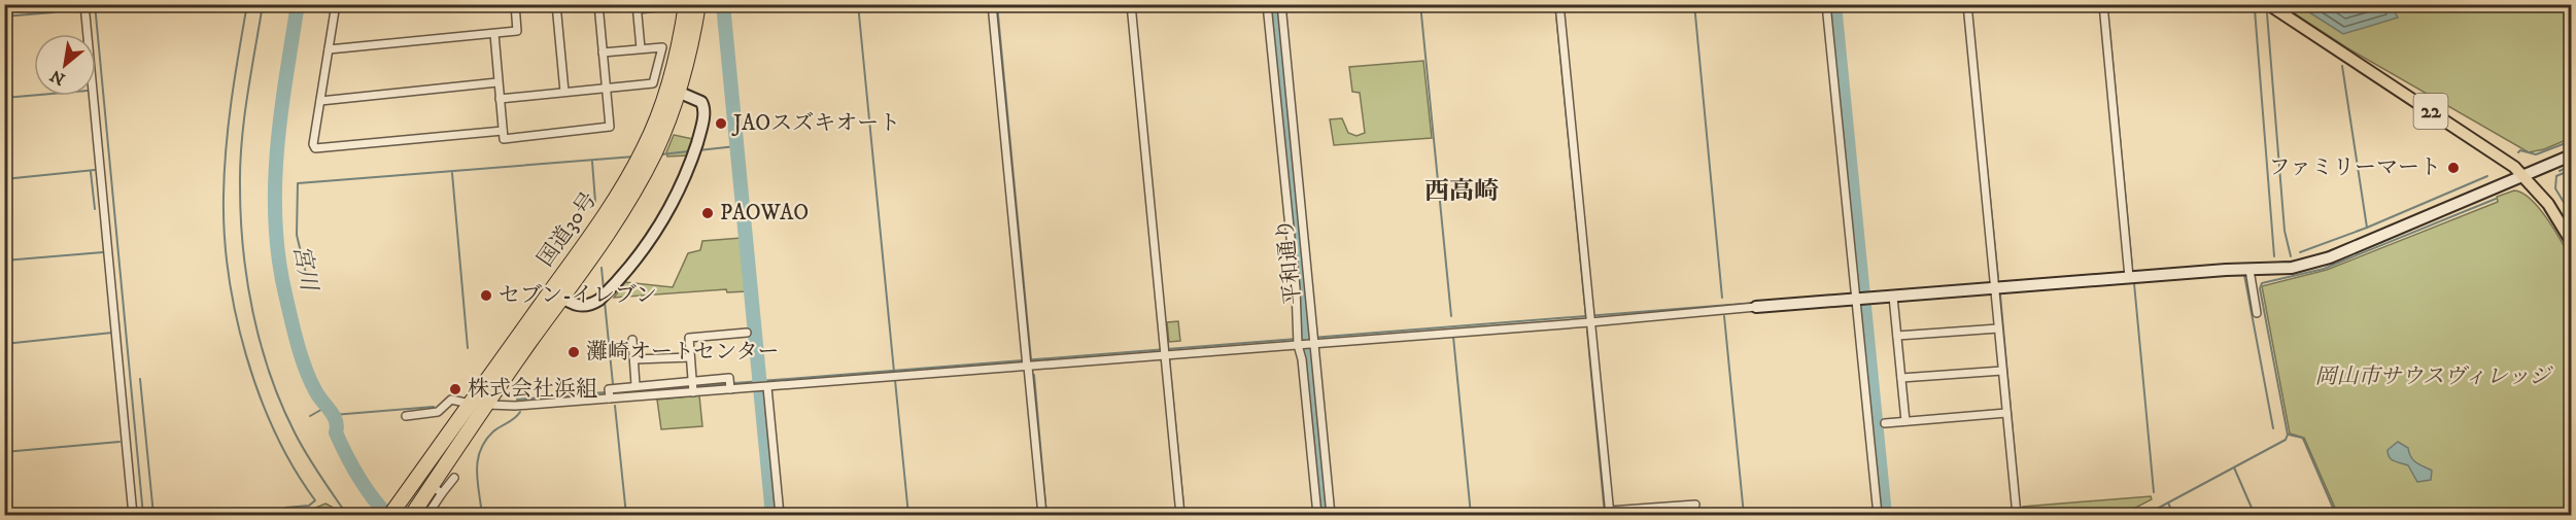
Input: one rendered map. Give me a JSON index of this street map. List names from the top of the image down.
{
  "streets": {
    "highway": ["国道30号"],
    "main road": ["22"],
    "street": ["平和通り"]
  },
  "districts": ["西高崎"],
  "water": ["宮川"],
  "parks": ["岡山市サウスヴィレッジ"],
  "places": [
    "JAOスズキオート",
    "ファミリーマート",
    "PAOWAO",
    "セブン-イレブン",
    "灘崎オートセンター",
    "株式会社浜組"
  ],
  "north": "bottom left"
}
